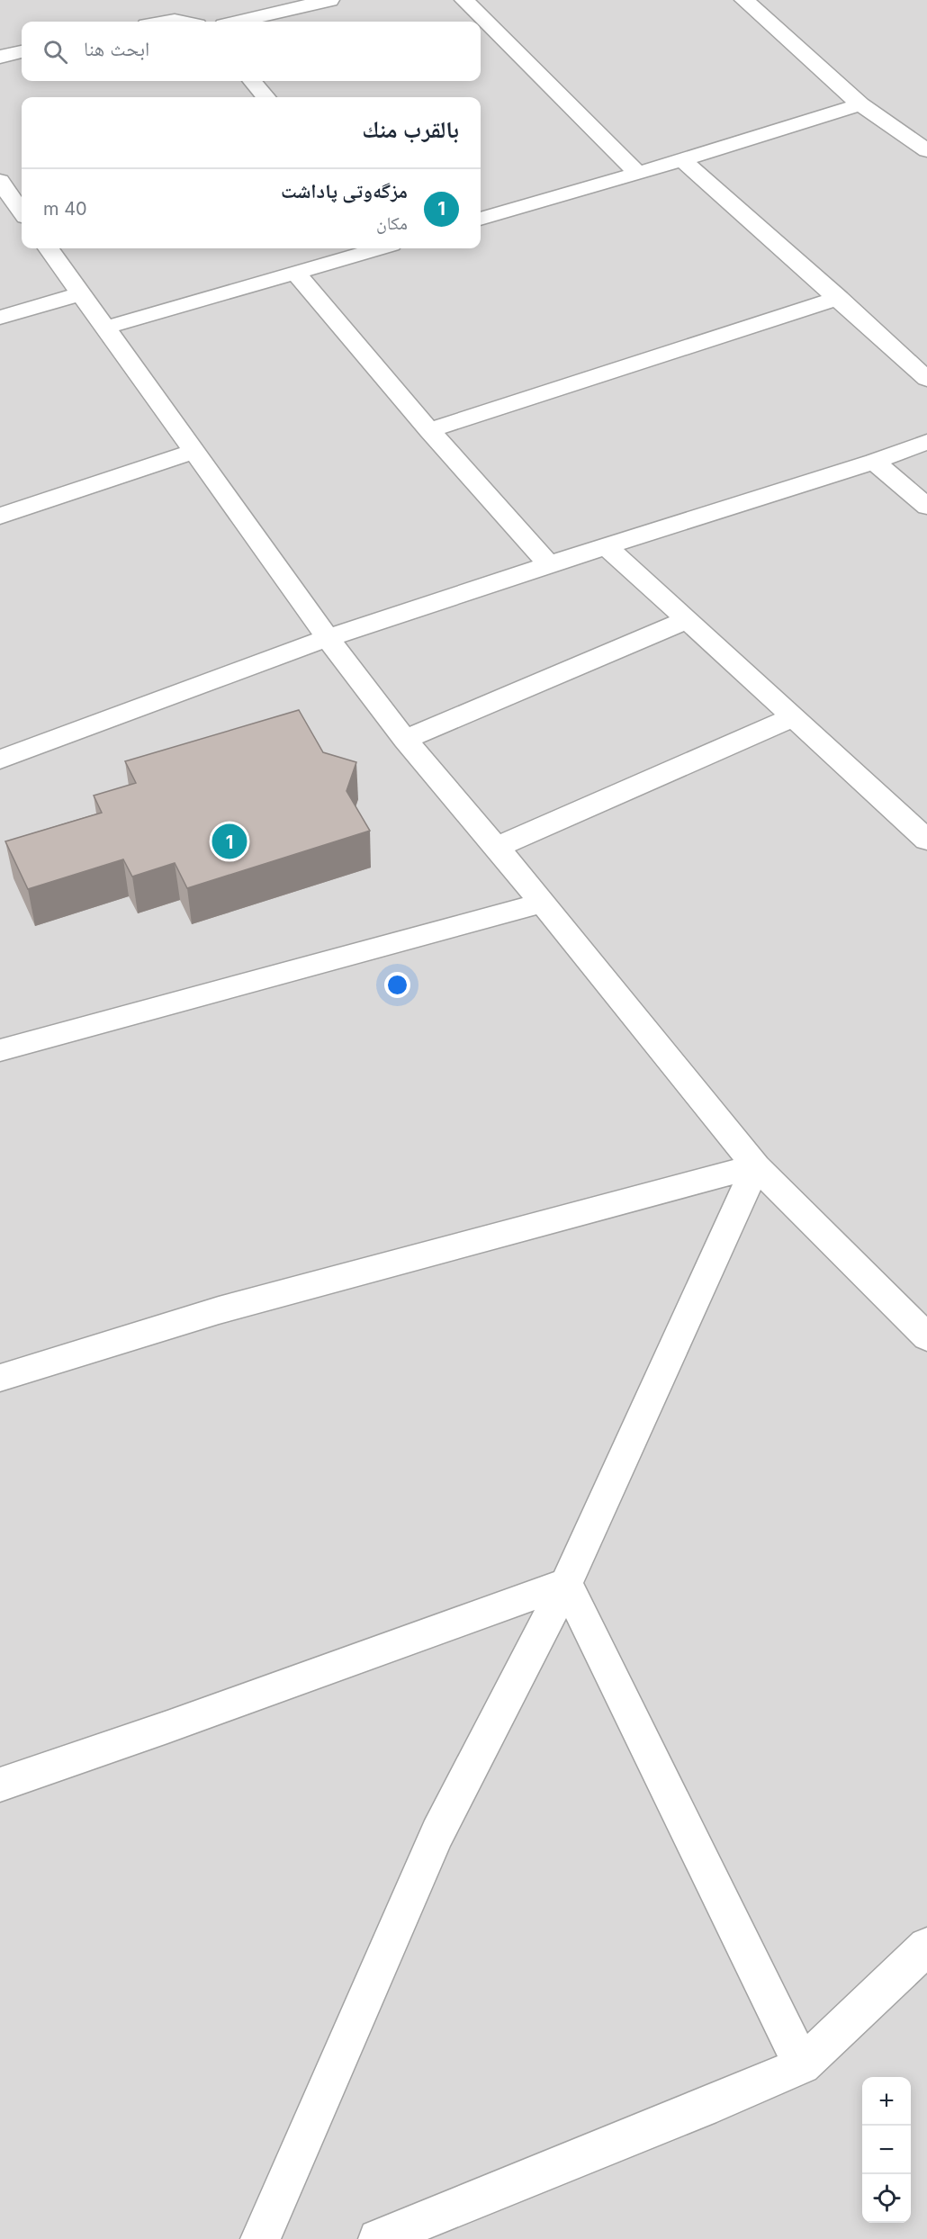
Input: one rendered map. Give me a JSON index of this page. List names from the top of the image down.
{
  "page": {
    "search": "ابحث هنا",
    "heading": "بالقرب منك",
    "list": [
      {
        "mark": "1",
        "name": "مزگەوتی پاداشت",
        "note": "مكان",
        "value": "40 m"
      }
    ],
    "pins": "1",
    "map_buttons": ["+", "−"]
  }
}
